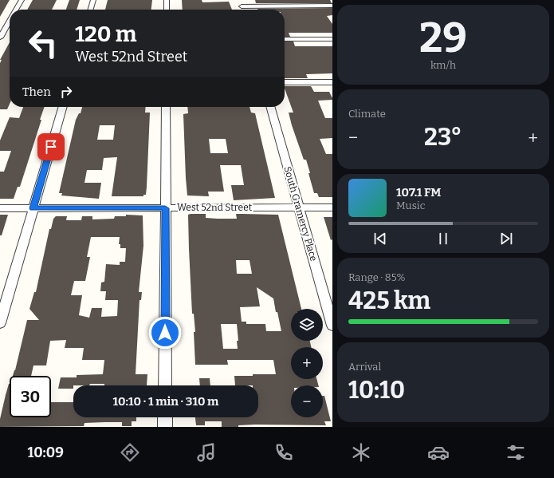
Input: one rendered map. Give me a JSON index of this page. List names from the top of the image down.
{
  "streets": {
    "street": ["West 52nd Street", "South Gramercy Place"]
  },
  "crossings": [
    ["West 52nd Street", "South Gramercy Place"]
  ],
  "page": {
    "tile": [
      ["29", "km/h"],
      "Climate",
      ["Range · 85%", "425 km"],
      ["Arrival", "10:10"]
    ],
    "turn": ["120 m", "West 52nd Street"],
    "then": "Then",
    "heat": ["−", "23°", "+"],
    "song": ["107.1 FM", "Music"],
    "map_buttons": ["+", "−"],
    "limit": "30",
    "trip": "10:10 · 1 min · 310 m",
    "tabs": "10:09"
  }
}
